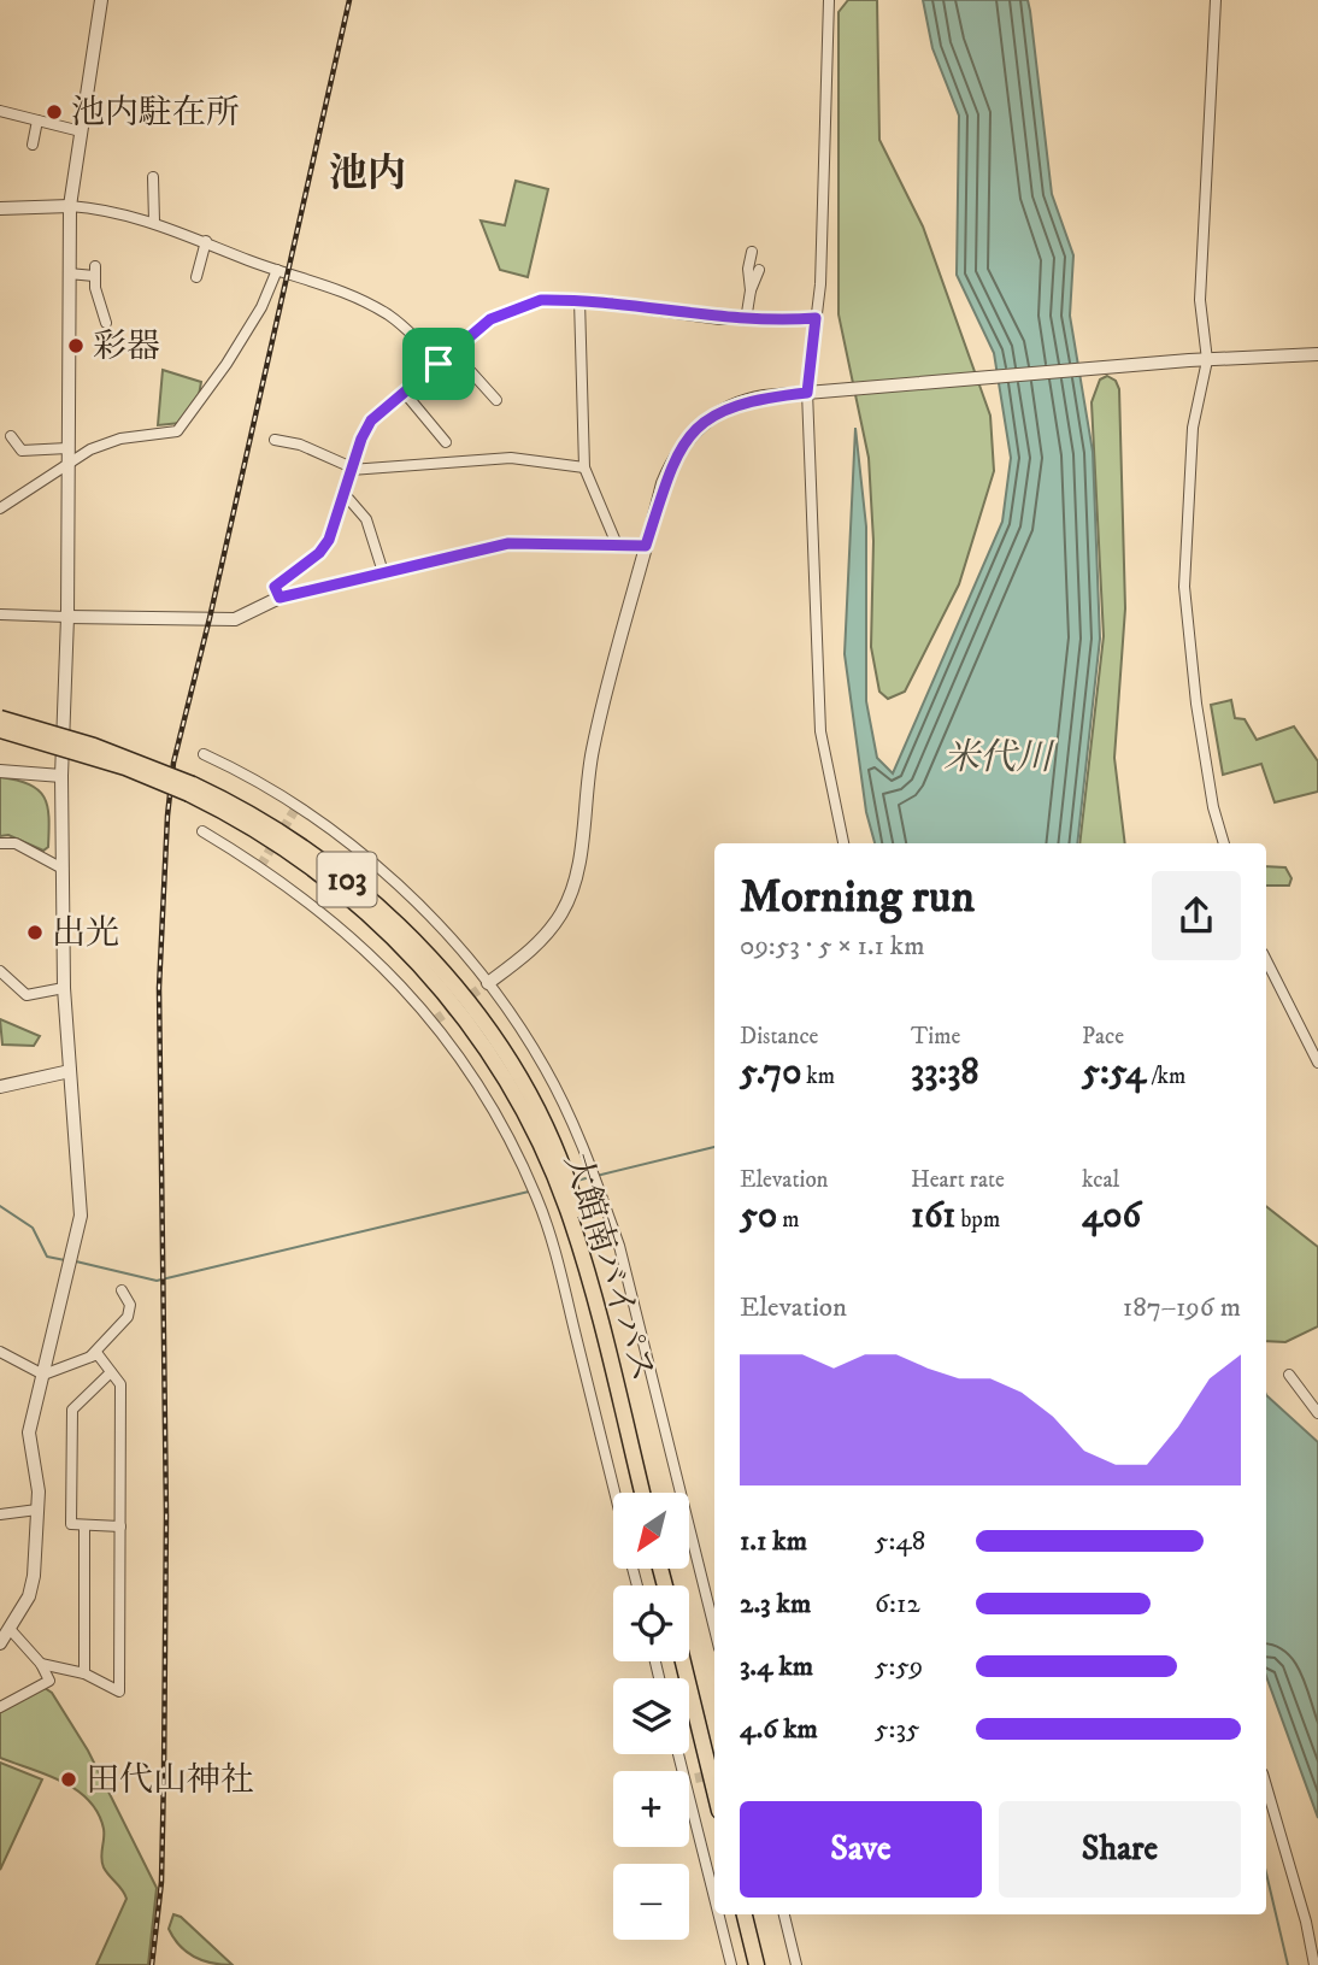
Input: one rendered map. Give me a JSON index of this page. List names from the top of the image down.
{
  "streets": {
    "highway": ["103", "大館南バイパス"]
  },
  "districts": ["池内"],
  "water": ["米代川"],
  "places": [
    "池内駐在所",
    "彩器",
    "出光",
    "田代山神社"
  ],
  "north": "bottom left",
  "page": {
    "heading": ["Morning run", "09:53 · 5 × 1.1 km"],
    "stats": [
      ["Distance", "5.70 km"],
      ["Time", "33:38"],
      ["Pace", "5:54 /km"],
      ["Elevation", "50 m"],
      ["Heart rate", "161 bpm"],
      ["kcal", "406"]
    ],
    "chart": ["Elevation", "187–196 m"],
    "map_buttons": ["+", "−"],
    "list": [
      {
        "name": "1.1 km",
        "note": "5:48"
      },
      {
        "name": "2.3 km",
        "note": "6:12"
      },
      {
        "name": "3.4 km",
        "note": "5:59"
      },
      {
        "name": "4.6 km",
        "note": "5:35"
      }
    ],
    "buttons": ["Save", "Share"]
  }
}
